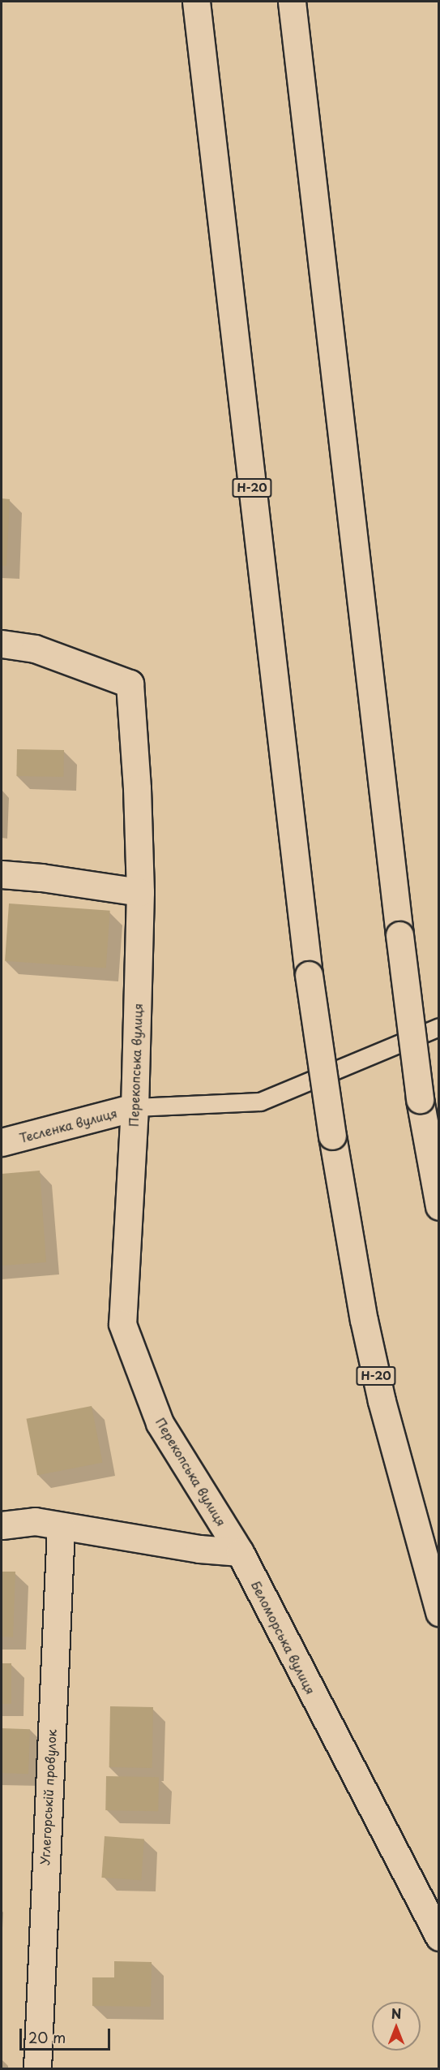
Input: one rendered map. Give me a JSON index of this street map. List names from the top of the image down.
{
  "streets": {
    "main road": [
      "Н-20",
      "Перекопська вулиця",
      "Тесленка вулиця",
      "Беломорська вулиця",
      "Углегорськiй провулок"
    ]
  },
  "crossings": [
    ["Перекопська вулиця", "Тесленка вулиця"],
    ["Перекопська вулиця", "Беломорська вулиця"]
  ],
  "scale_bar": "20 m",
  "north": "top"
}
